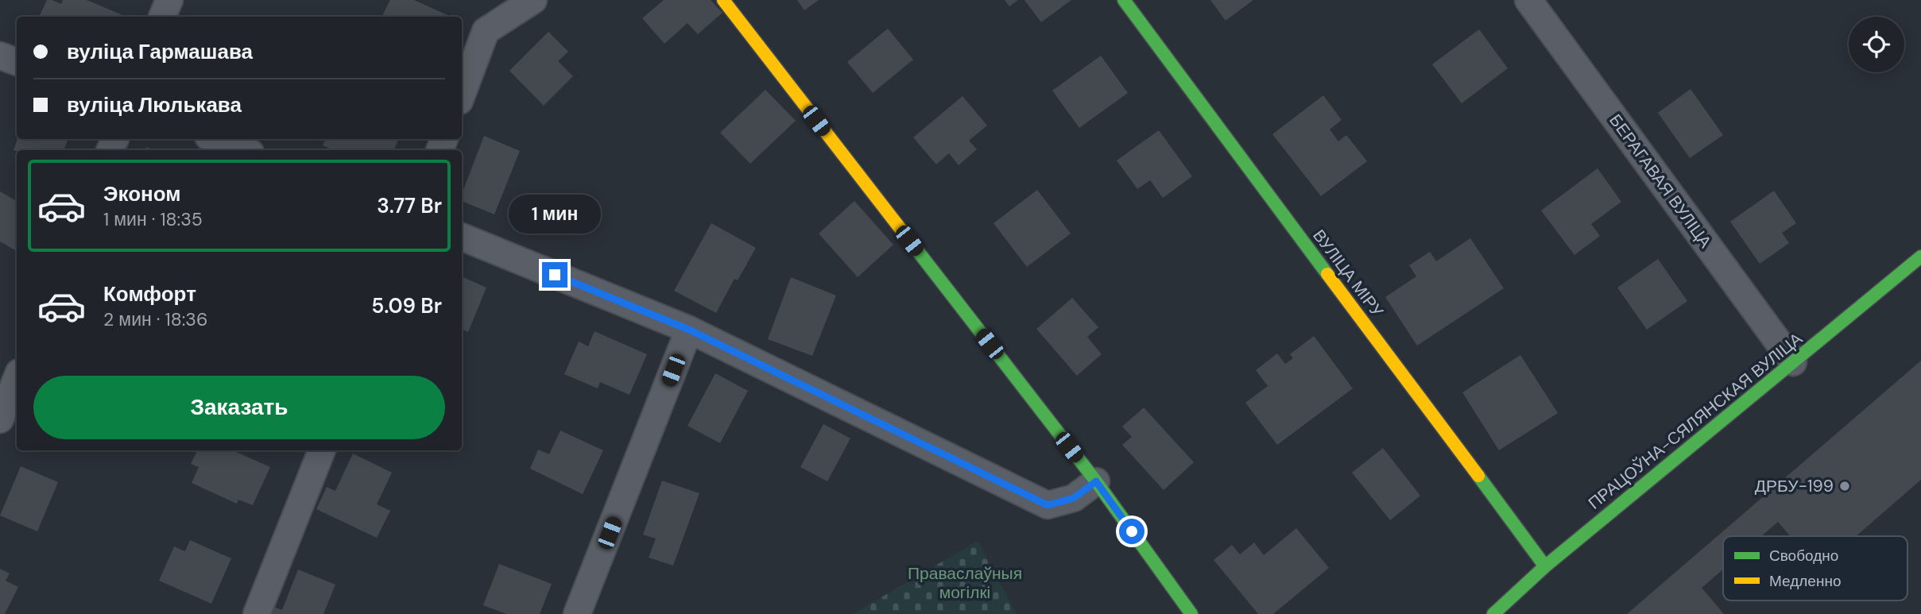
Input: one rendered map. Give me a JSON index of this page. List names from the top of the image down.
{
  "streets": {
    "main road": ["ВУЛІЦА МІРУ", "ПРАЦОЎНА-СЯЛЯНСКАЯ ВУЛІЦА"],
    "street": ["БЕРАГАВАЯ ВУЛІЦА"]
  },
  "crossings": [
    ["БЕРАГАВАЯ ВУЛІЦА", "ПРАЦОЎНА-СЯЛЯНСКАЯ ВУЛІЦА"],
    ["ВУЛІЦА МІРУ", "ПРАЦОЎНА-СЯЛЯНСКАЯ ВУЛІЦА"]
  ],
  "parks": ["Праваслаўныя могілкі"],
  "places": ["ДРБУ-199"],
  "legend": ["Свободно", "Медленно"],
  "page": {
    "banner": ["вуліца Гармашава", "вуліца Люлькава"],
    "list": [
      {
        "name": "Эконом",
        "note": "1 мин · 18:35",
        "value": "3.77 Br"
      },
      {
        "name": "Комфорт",
        "note": "2 мин · 18:36",
        "value": "5.09 Br"
      }
    ],
    "bubble": "1 мин",
    "buttons": "Заказать"
  }
}
